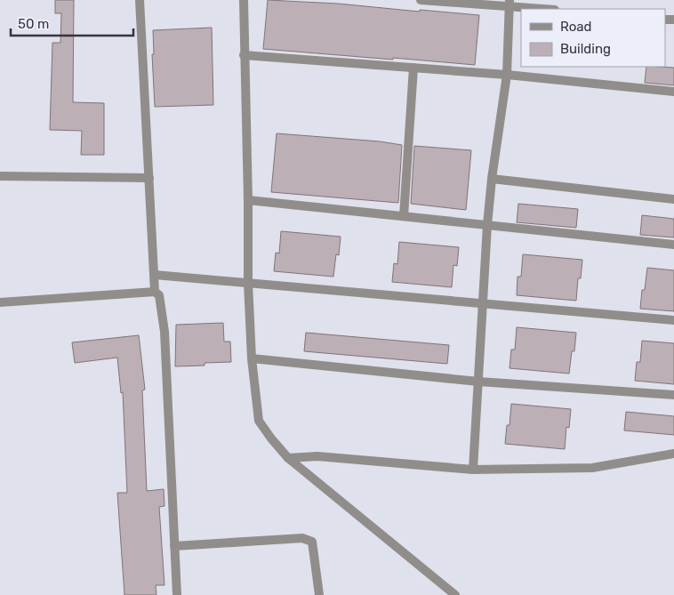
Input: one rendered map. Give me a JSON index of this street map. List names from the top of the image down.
{
  "legend": ["Road", "Building"],
  "scale_bar": "50 m"
}
